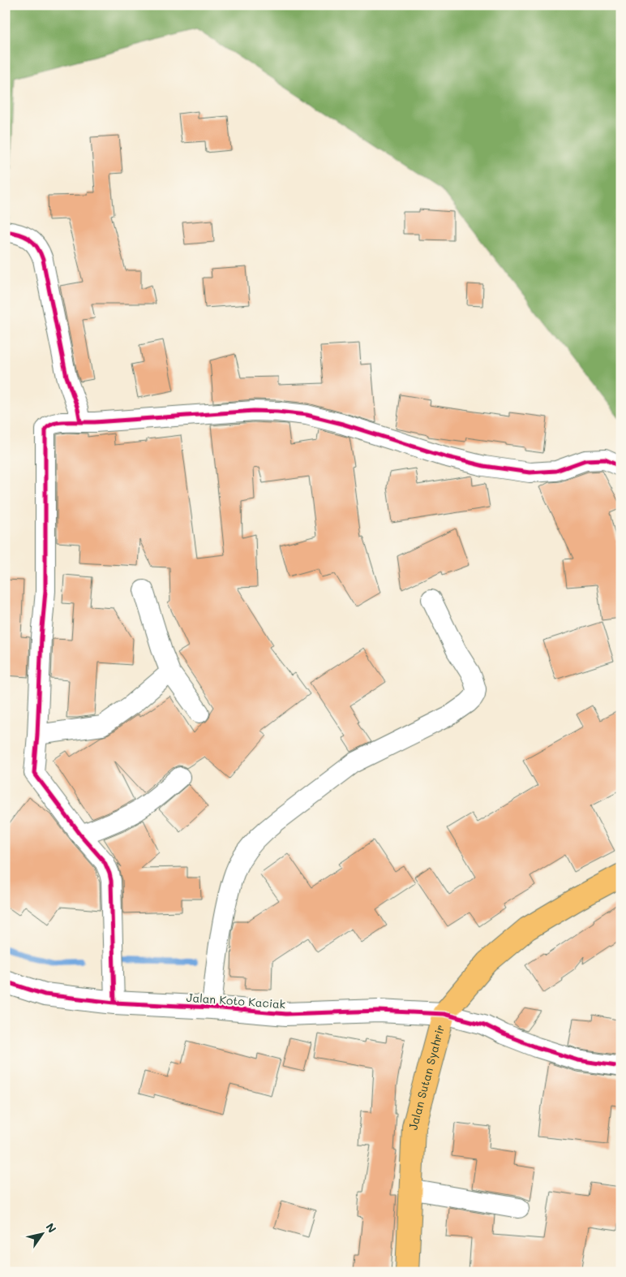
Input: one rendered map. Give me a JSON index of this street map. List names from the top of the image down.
{
  "streets": {
    "main road": ["Jalan Sutan Syahrir"],
    "street": ["Jalan Koto Kaciak"]
  },
  "crossings": [
    ["Jalan Koto Kaciak", "Jalan Sutan Syahrir"]
  ],
  "north": "top right"
}
